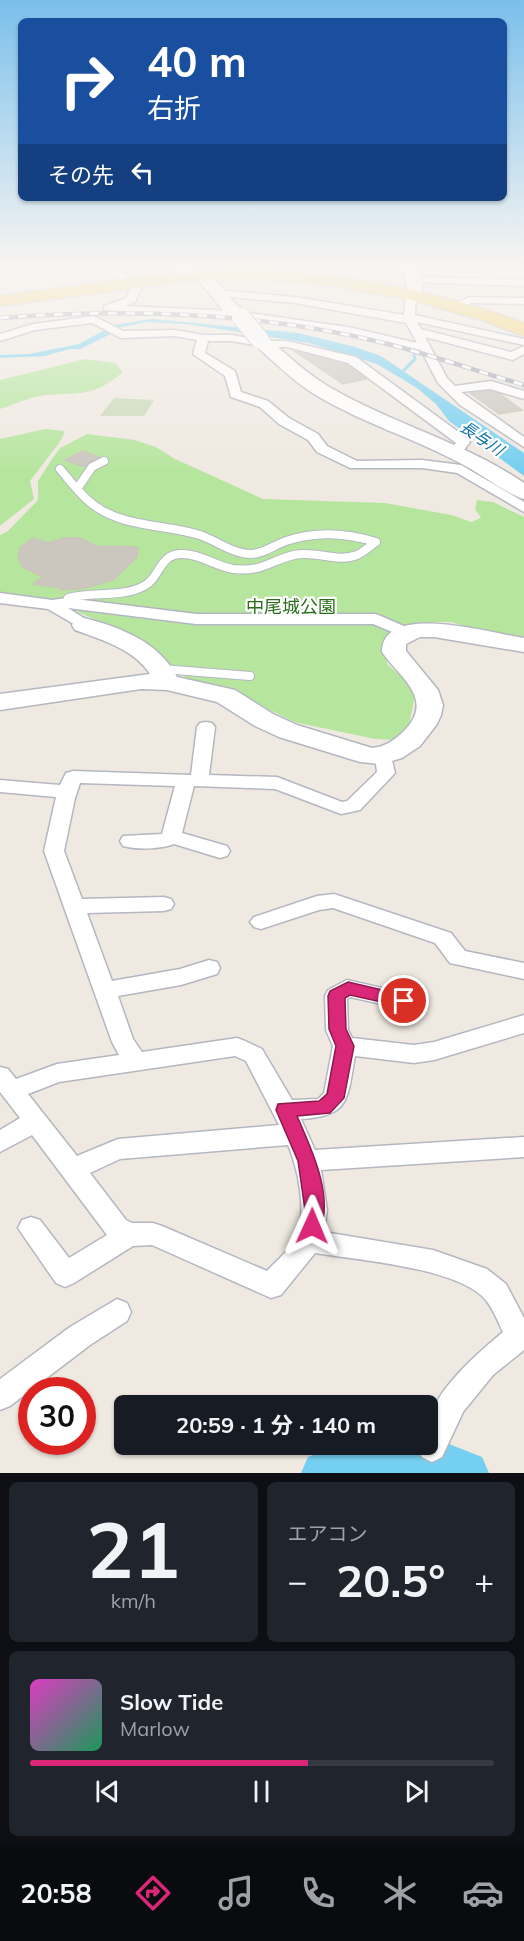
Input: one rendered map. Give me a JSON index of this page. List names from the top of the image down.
{
  "water": ["長与川"],
  "parks": ["中尾城公園"],
  "page": {
    "turn": ["40 m", "右折"],
    "then": "その先",
    "limit": "30",
    "trip": "20:59 · 1 分 · 140 m",
    "tile": [
      ["21", "km/h"],
      "エアコン"
    ],
    "heat": ["−", "20.5°", "+"],
    "song": ["Slow Tide", "Marlow"],
    "tabs": "20:58"
  }
}
